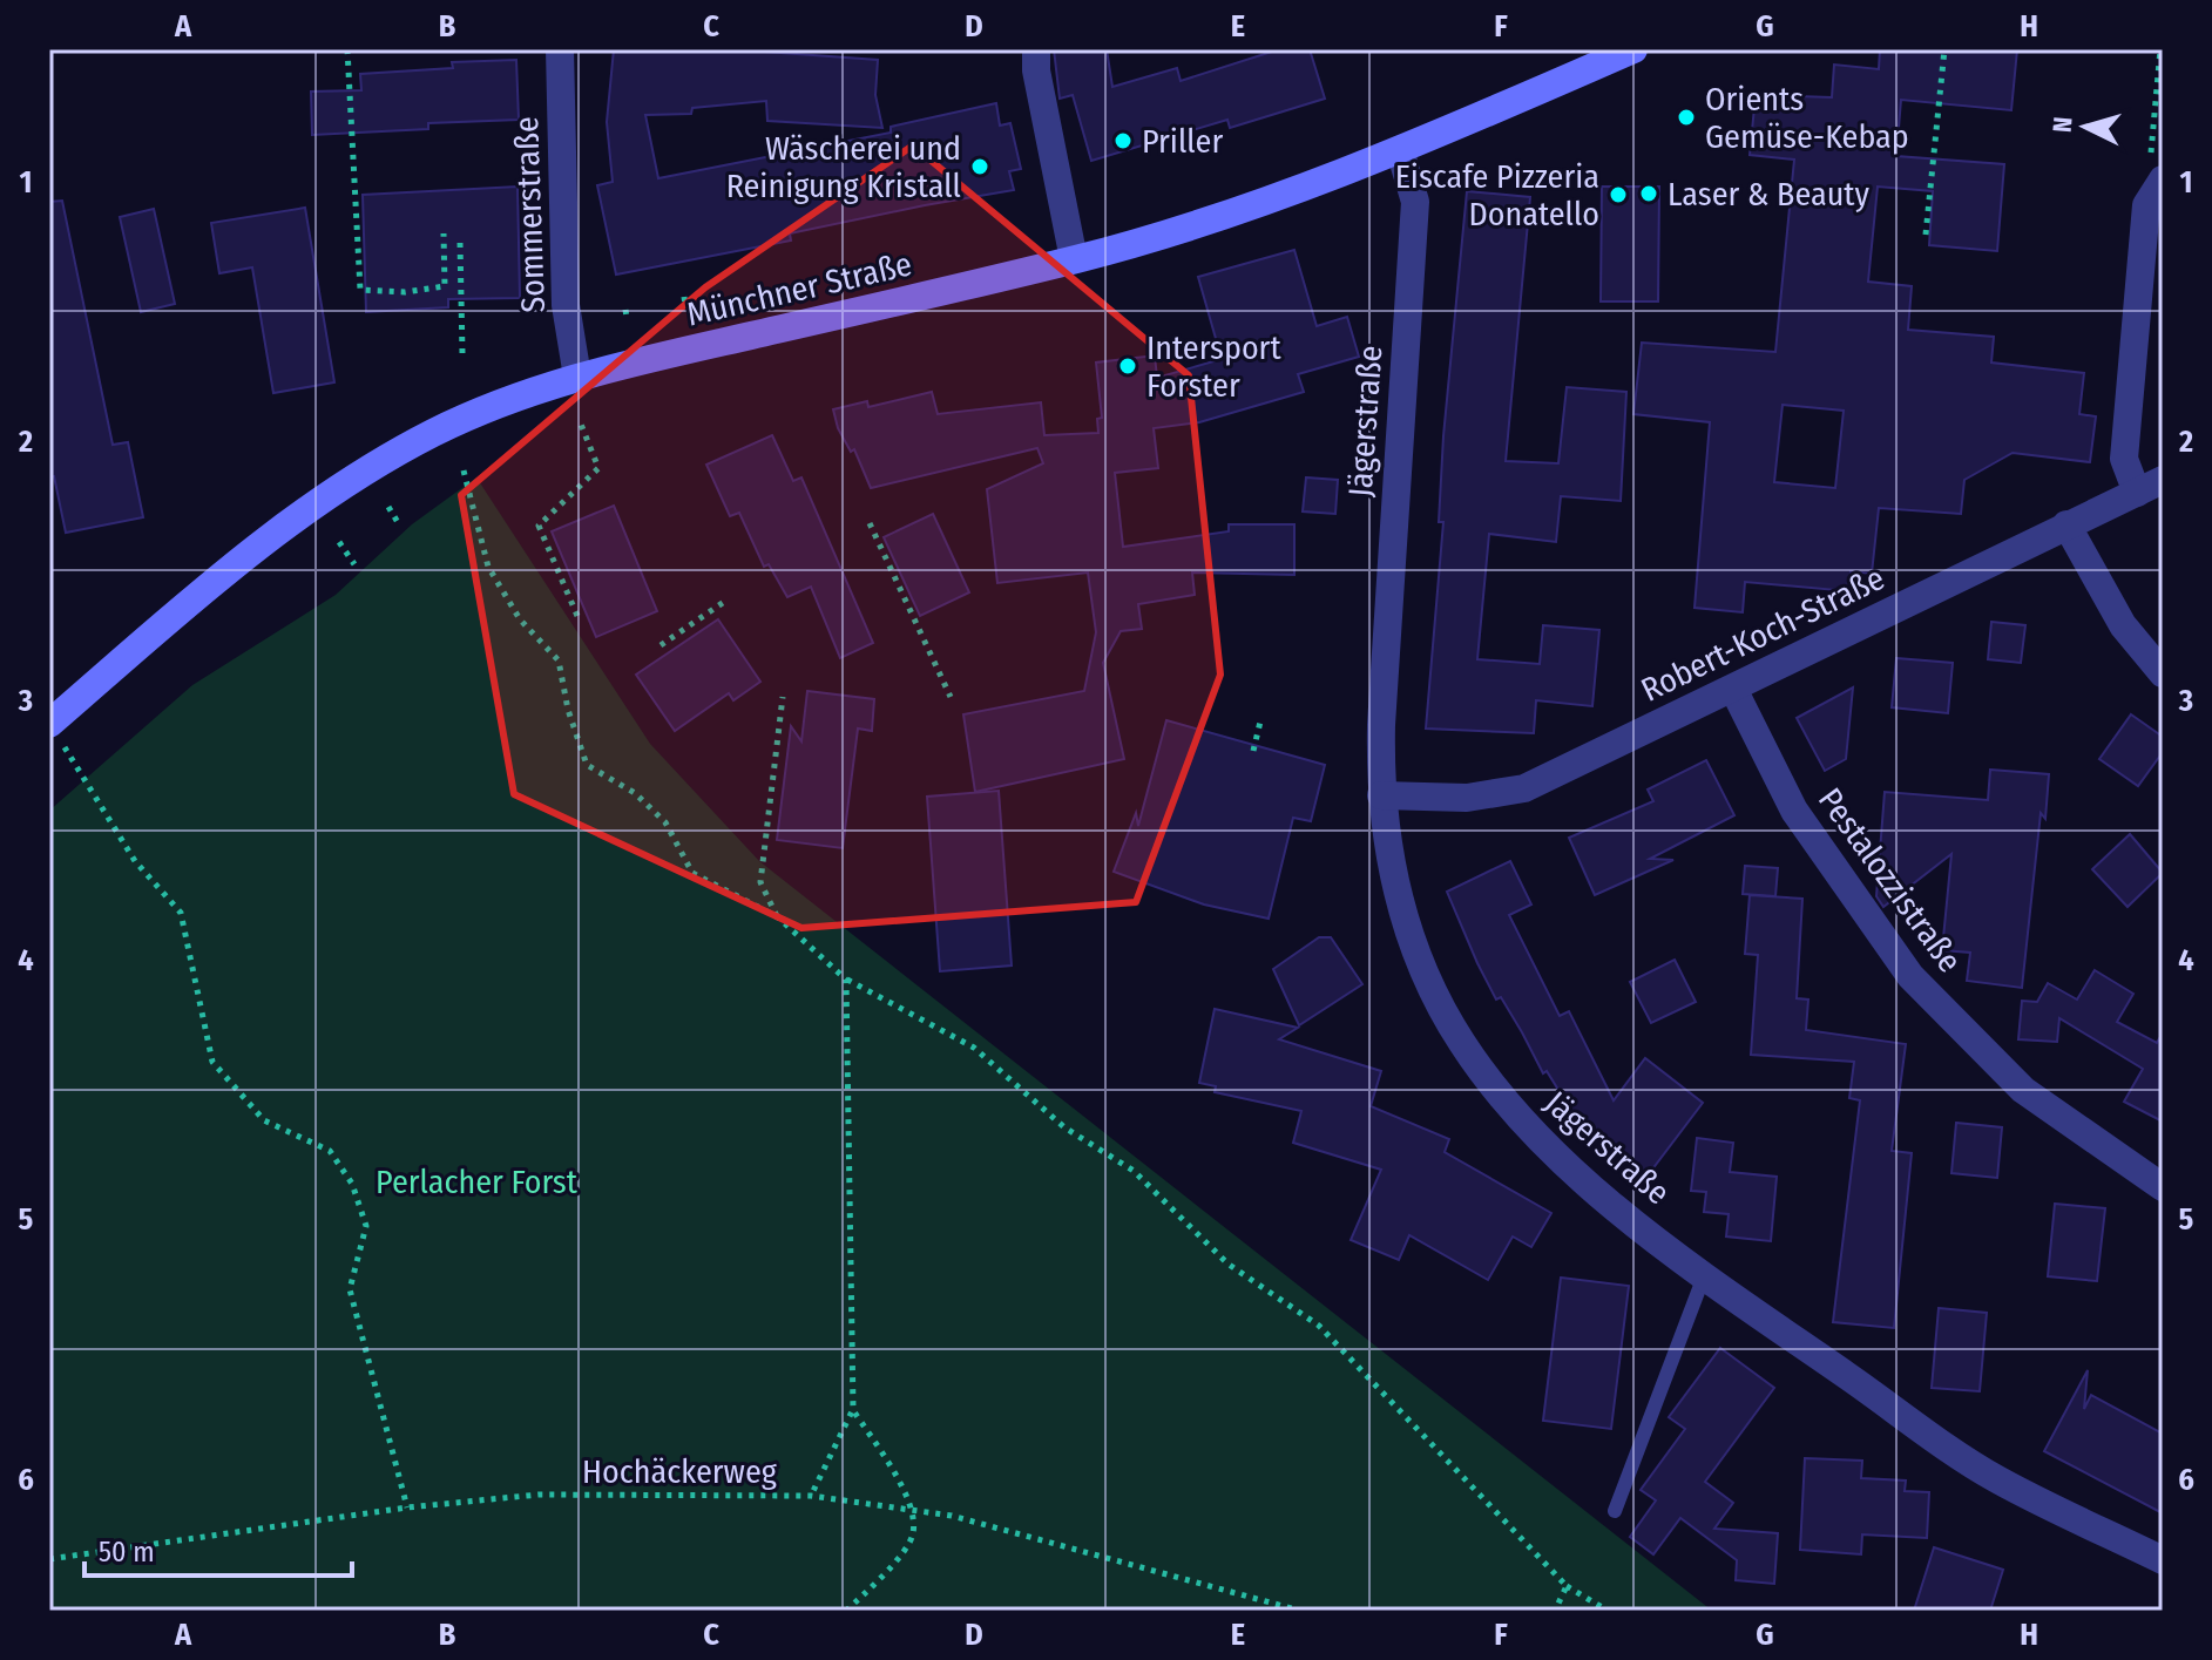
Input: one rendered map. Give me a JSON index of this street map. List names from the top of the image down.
{
  "streets": {
    "main road": ["Münchner Straße"],
    "street": [
      "Sommerstraße",
      "Jägerstraße",
      "Robert-Koch-Straße",
      "Pestalozzistraße"
    ],
    "path": ["Hochäckerweg"]
  },
  "crossings": [
    ["Sommerstraße", "Münchner Straße"],
    ["Münchner Straße", "Jägerstraße"],
    ["Jägerstraße", "Robert-Koch-Straße"],
    ["Robert-Koch-Straße", "Pestalozzistraße"]
  ],
  "parks": ["Perlacher Forst"],
  "places": [
    "Orients Gemüse-Kebap",
    "Priller",
    "Wäscherei und Reinigung Kristall",
    "Laser & Beauty",
    "Eiscafe Pizzeria Donatello",
    "Intersport Forster"
  ],
  "scale_bar": "50 m",
  "north": "left",
  "grid": {
    "columns": [
      "A",
      "B",
      "C",
      "D",
      "E",
      "F",
      "G",
      "H"
    ],
    "rows": [
      "1",
      "2",
      "3",
      "4",
      "5",
      "6"
    ]
  }
}
